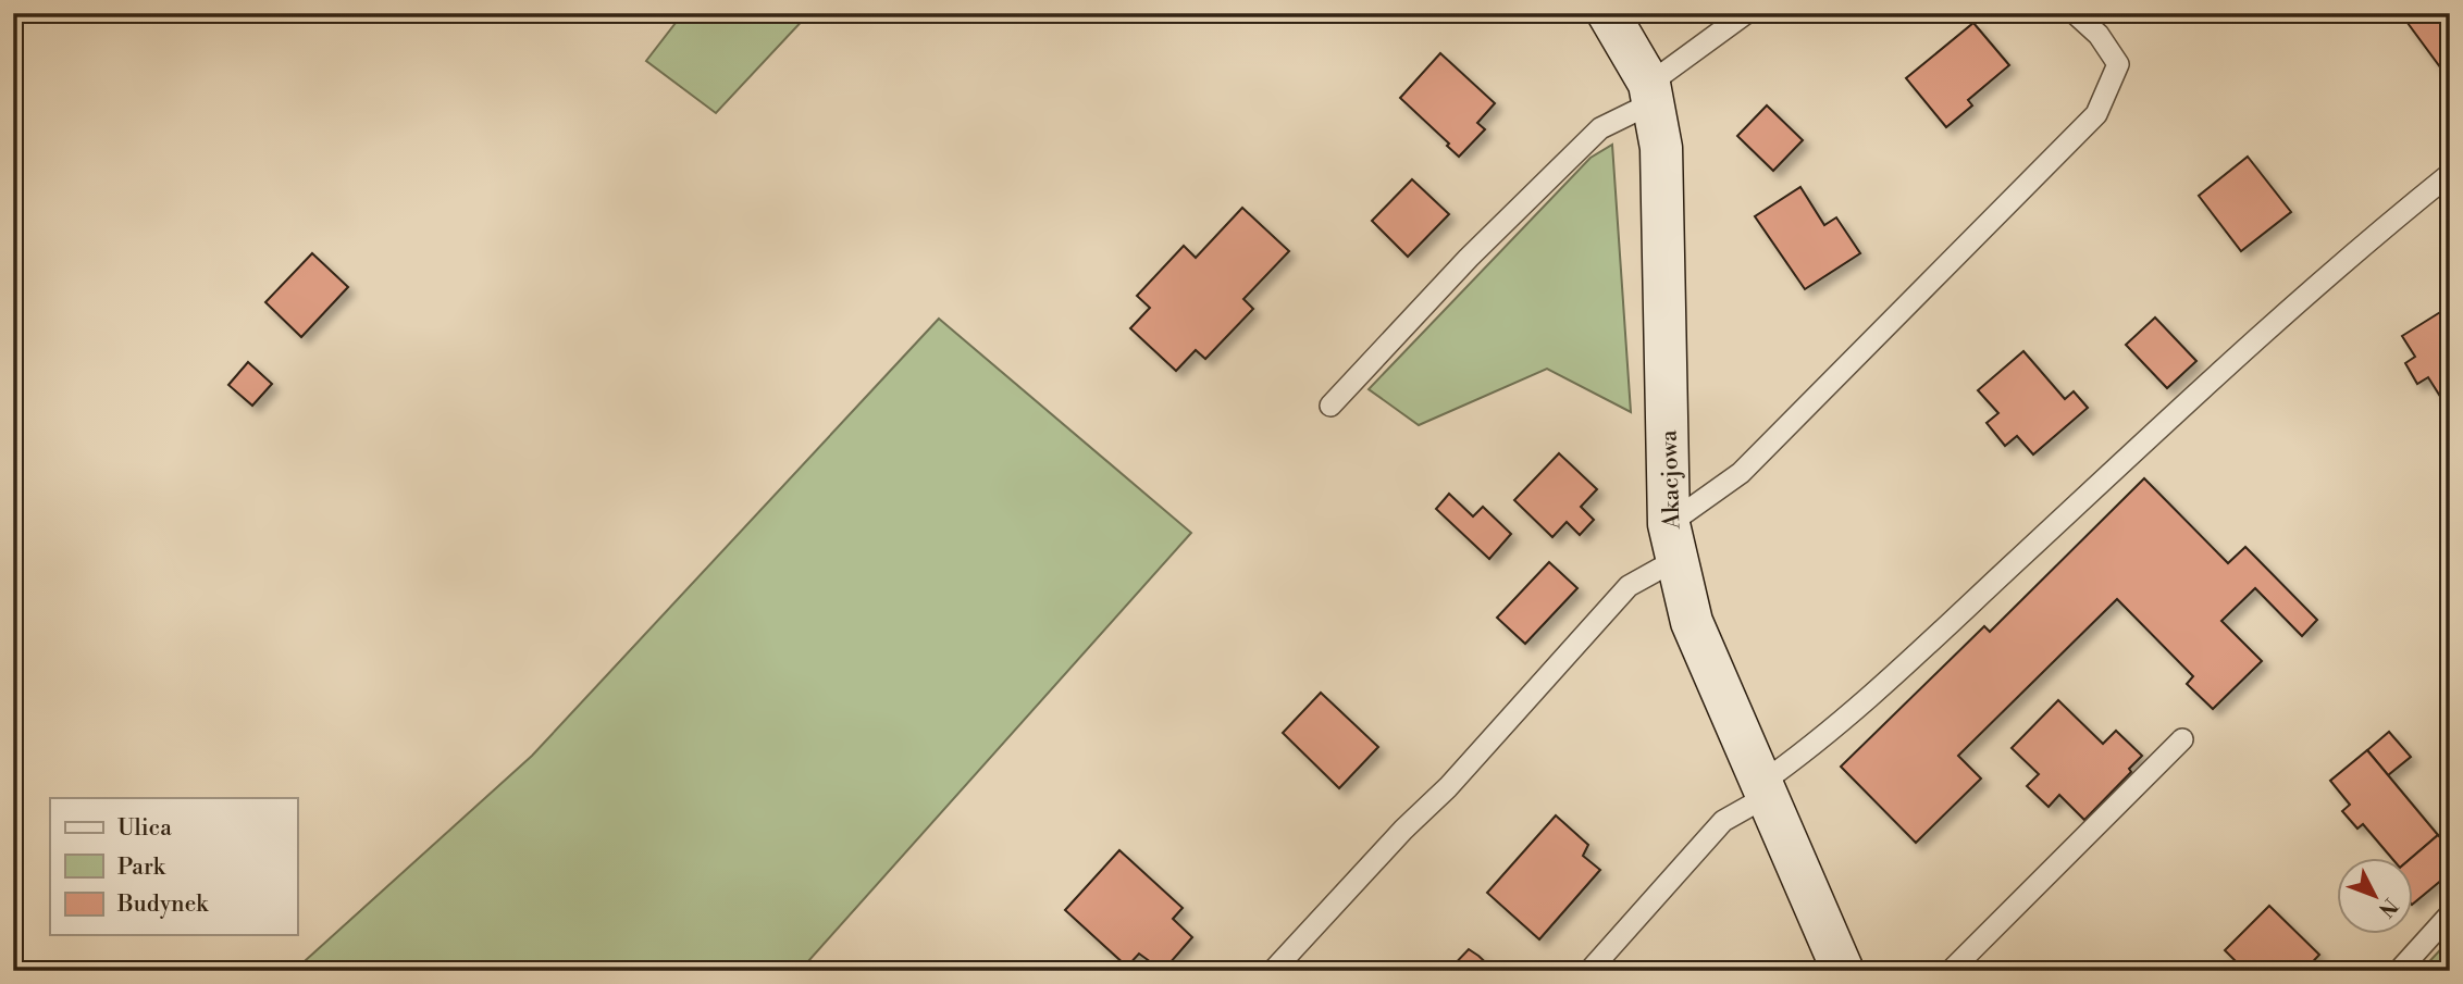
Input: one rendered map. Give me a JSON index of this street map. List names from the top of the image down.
{
  "streets": {
    "street": ["Akacjowa"]
  },
  "legend": ["Ulica", "Park", "Budynek"],
  "north": "bottom right"
}
